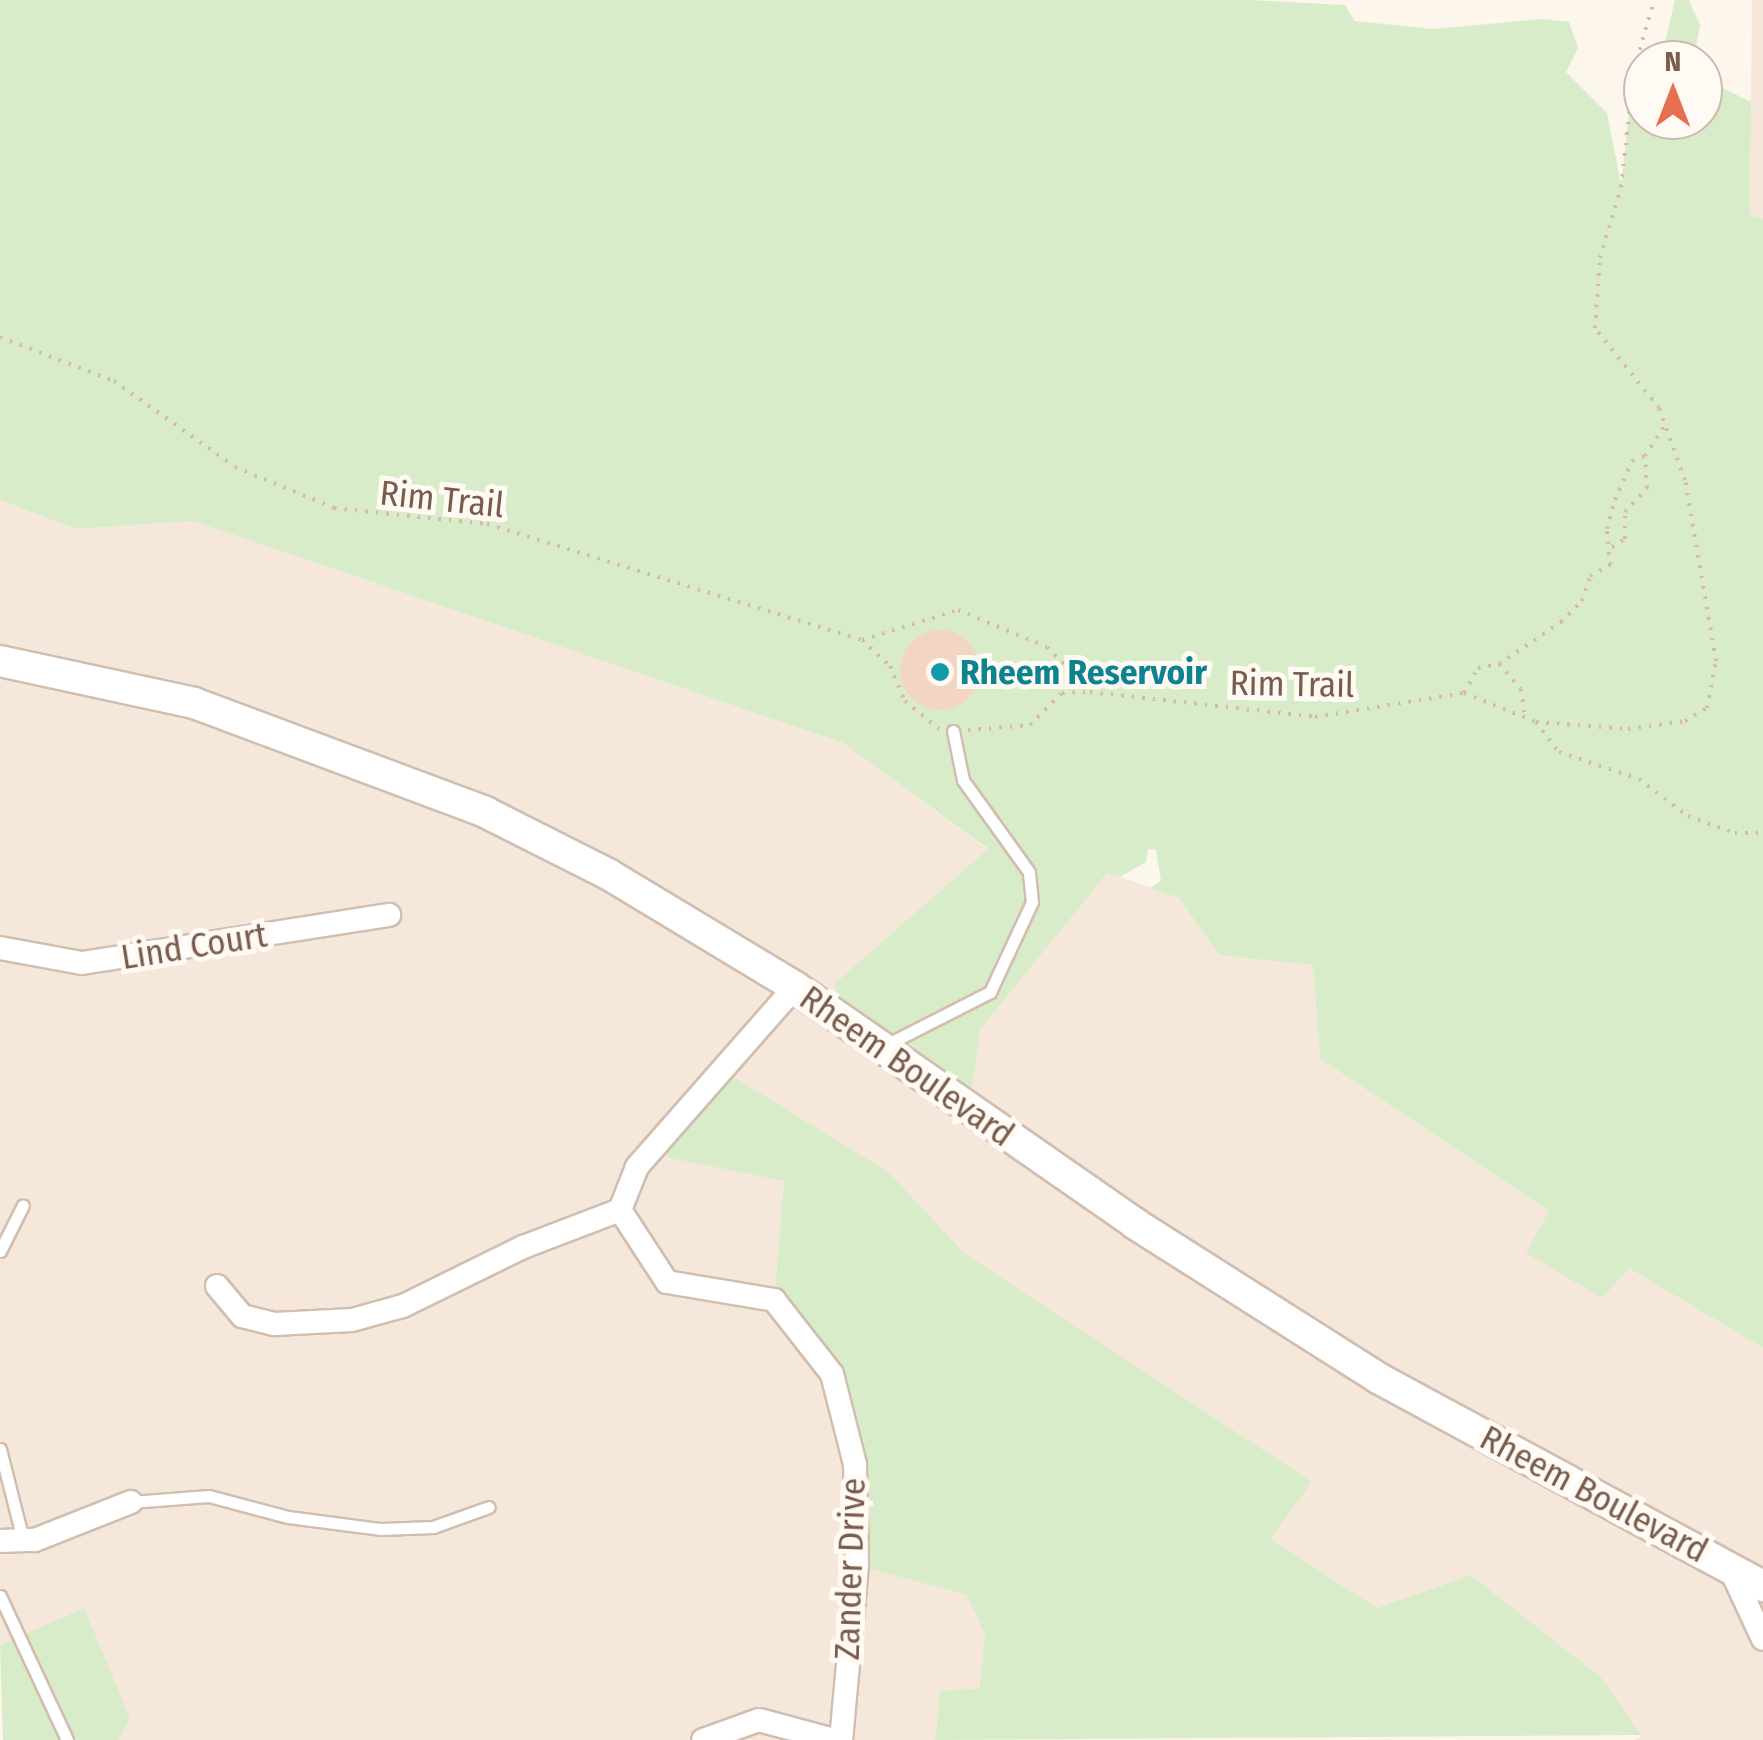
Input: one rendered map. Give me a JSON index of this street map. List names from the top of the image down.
{
  "streets": {
    "street": ["Lind Court", "Rheem Boulevard", "Zander Drive"],
    "path": ["Rim Trail"]
  },
  "places": ["Rheem Reservoir"],
  "north": "top"
}
